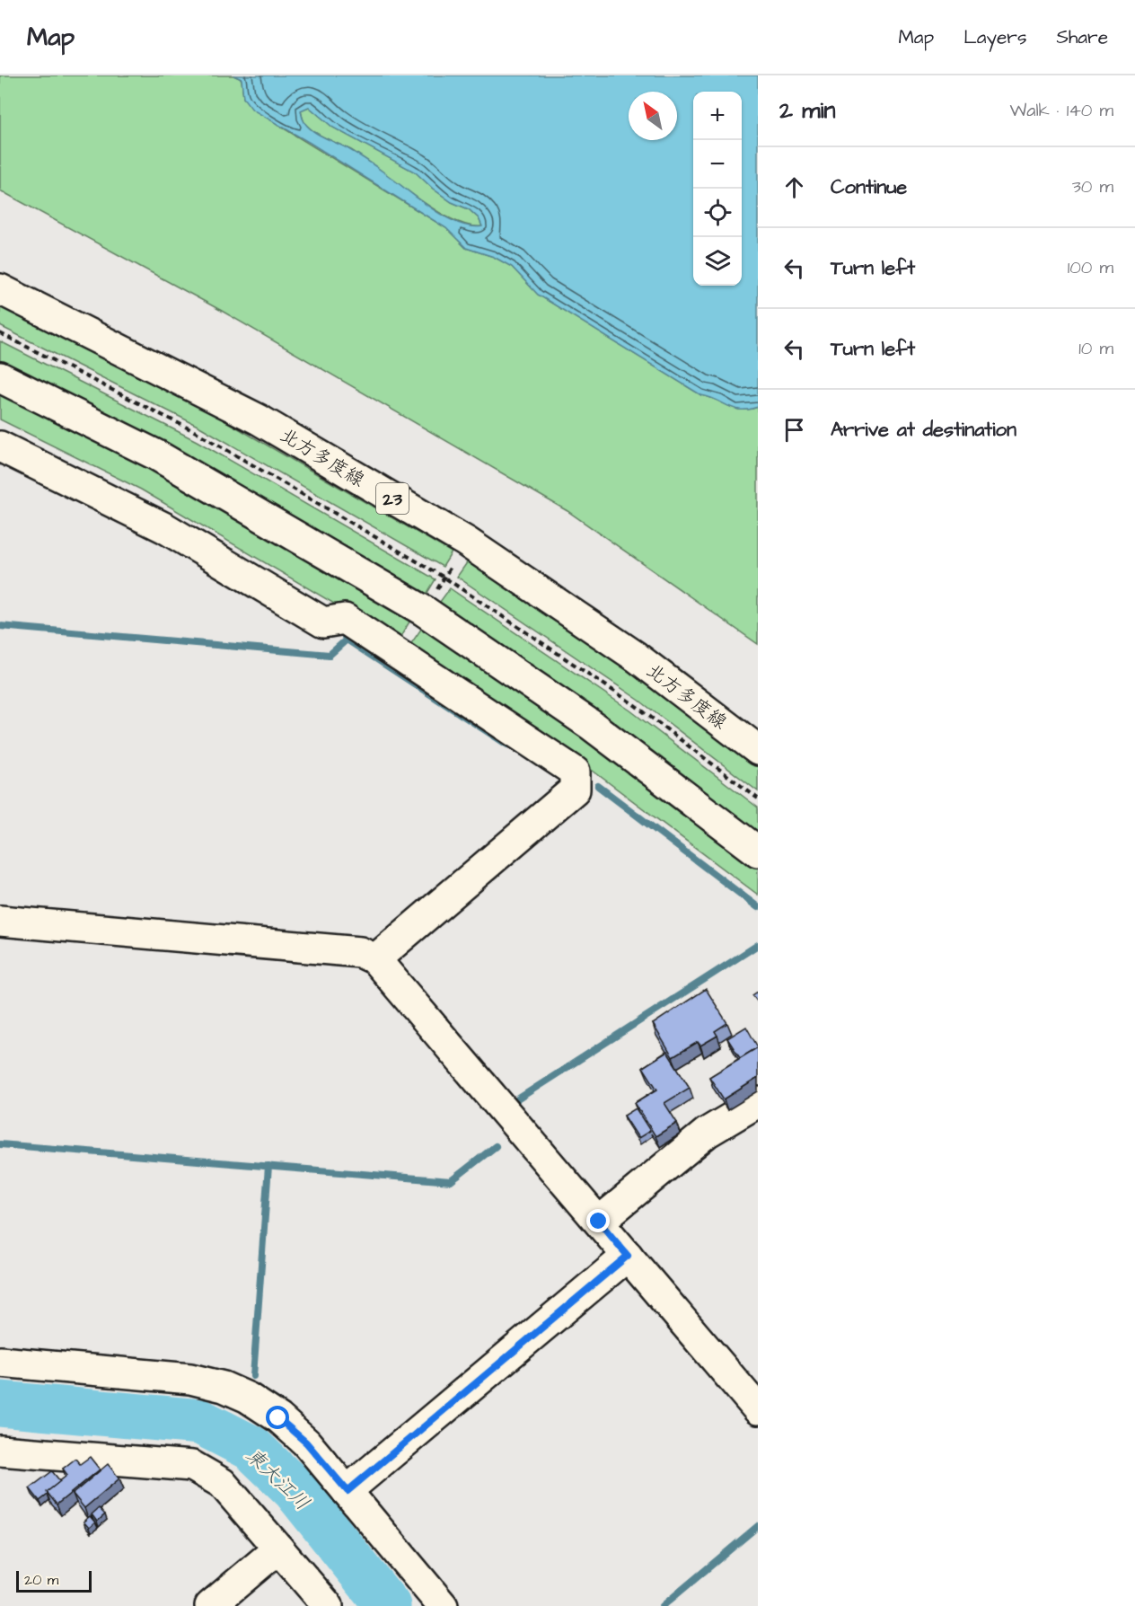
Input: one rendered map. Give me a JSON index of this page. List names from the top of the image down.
{
  "streets": {
    "street": ["北方多度線", "23"]
  },
  "water": ["東大江川"],
  "scale_bar": "20 m",
  "north": "top left",
  "page": {
    "header": "Map",
    "nav": ["Map", "Layers", "Share"],
    "heading": ["2 min", "Walk · 140 m"],
    "map_buttons": ["+", "−"],
    "list": [
      ["Continue", "30 m"],
      ["Turn left", "100 m"],
      ["Turn left", "10 m"],
      "Arrive at destination"
    ],
    "scale": "20 m"
  }
}
